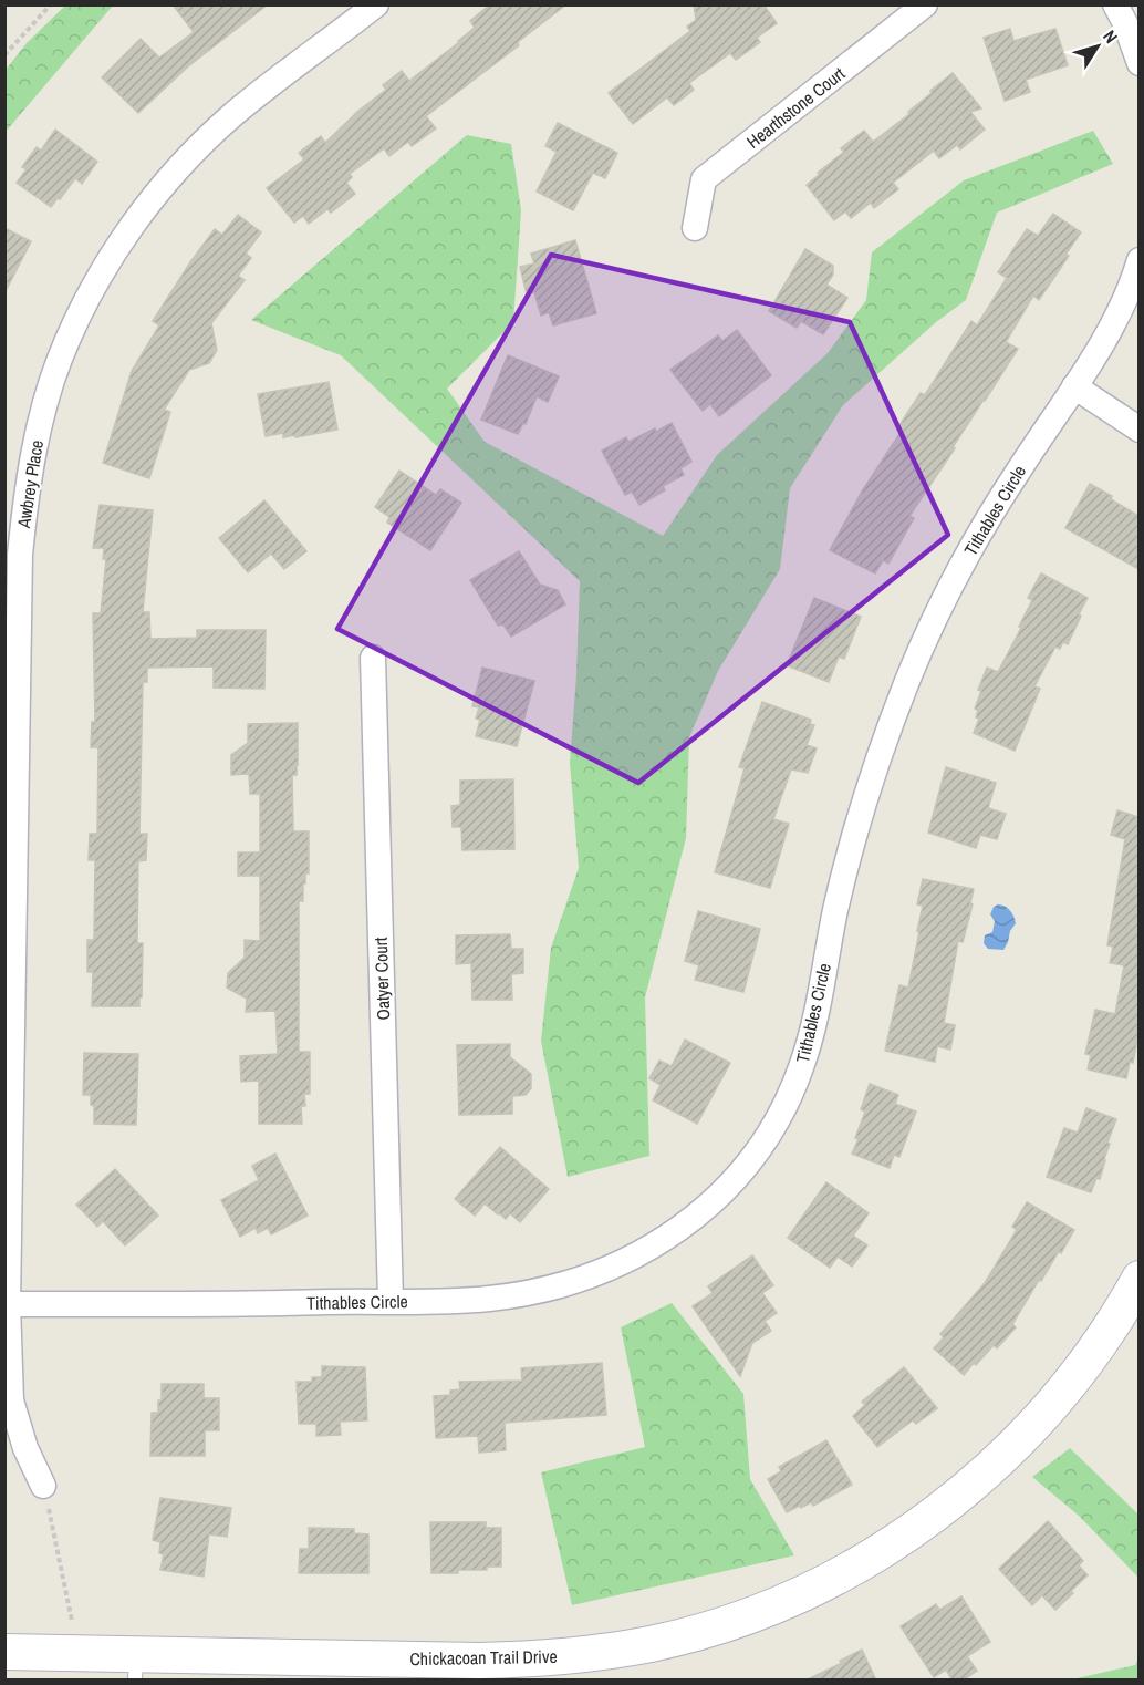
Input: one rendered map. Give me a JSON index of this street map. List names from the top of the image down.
{
  "streets": {
    "street": [
      "Hearthstone Court",
      "Awbrey Place",
      "Tithables Circle",
      "Oatyer Court",
      "Chickacoan Trail Drive"
    ]
  },
  "crossings": [
    ["Awbrey Place", "Tithables Circle"],
    ["Tithables Circle", "Oatyer Court"]
  ],
  "north": "top right"
}
